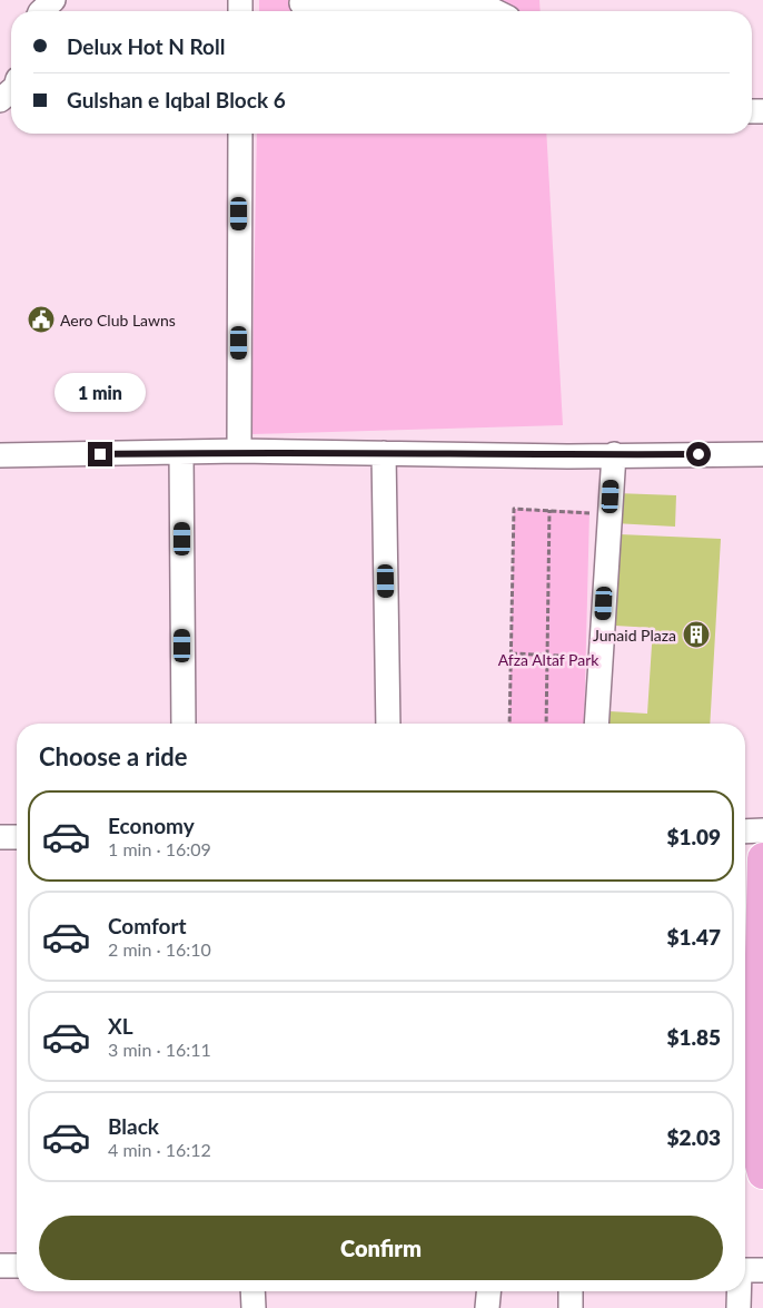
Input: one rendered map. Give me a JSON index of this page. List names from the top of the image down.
{
  "parks": ["Afza Altaf Park"],
  "places": {
    "public building": ["Aero Club Lawns"],
    "building": ["Junaid Plaza"]
  },
  "page": {
    "banner": ["Delux Hot N Roll", "Gulshan e Iqbal Block 6"],
    "bubble": "1 min",
    "heading": "Choose a ride",
    "list": [
      {
        "name": "Economy",
        "note": "1 min · 16:09",
        "value": "$1.09"
      },
      {
        "name": "Comfort",
        "note": "2 min · 16:10",
        "value": "$1.47"
      },
      {
        "name": "XL",
        "note": "3 min · 16:11",
        "value": "$1.85"
      },
      {
        "name": "Black",
        "note": "4 min · 16:12",
        "value": "$2.03"
      }
    ],
    "buttons": "Confirm"
  }
}
